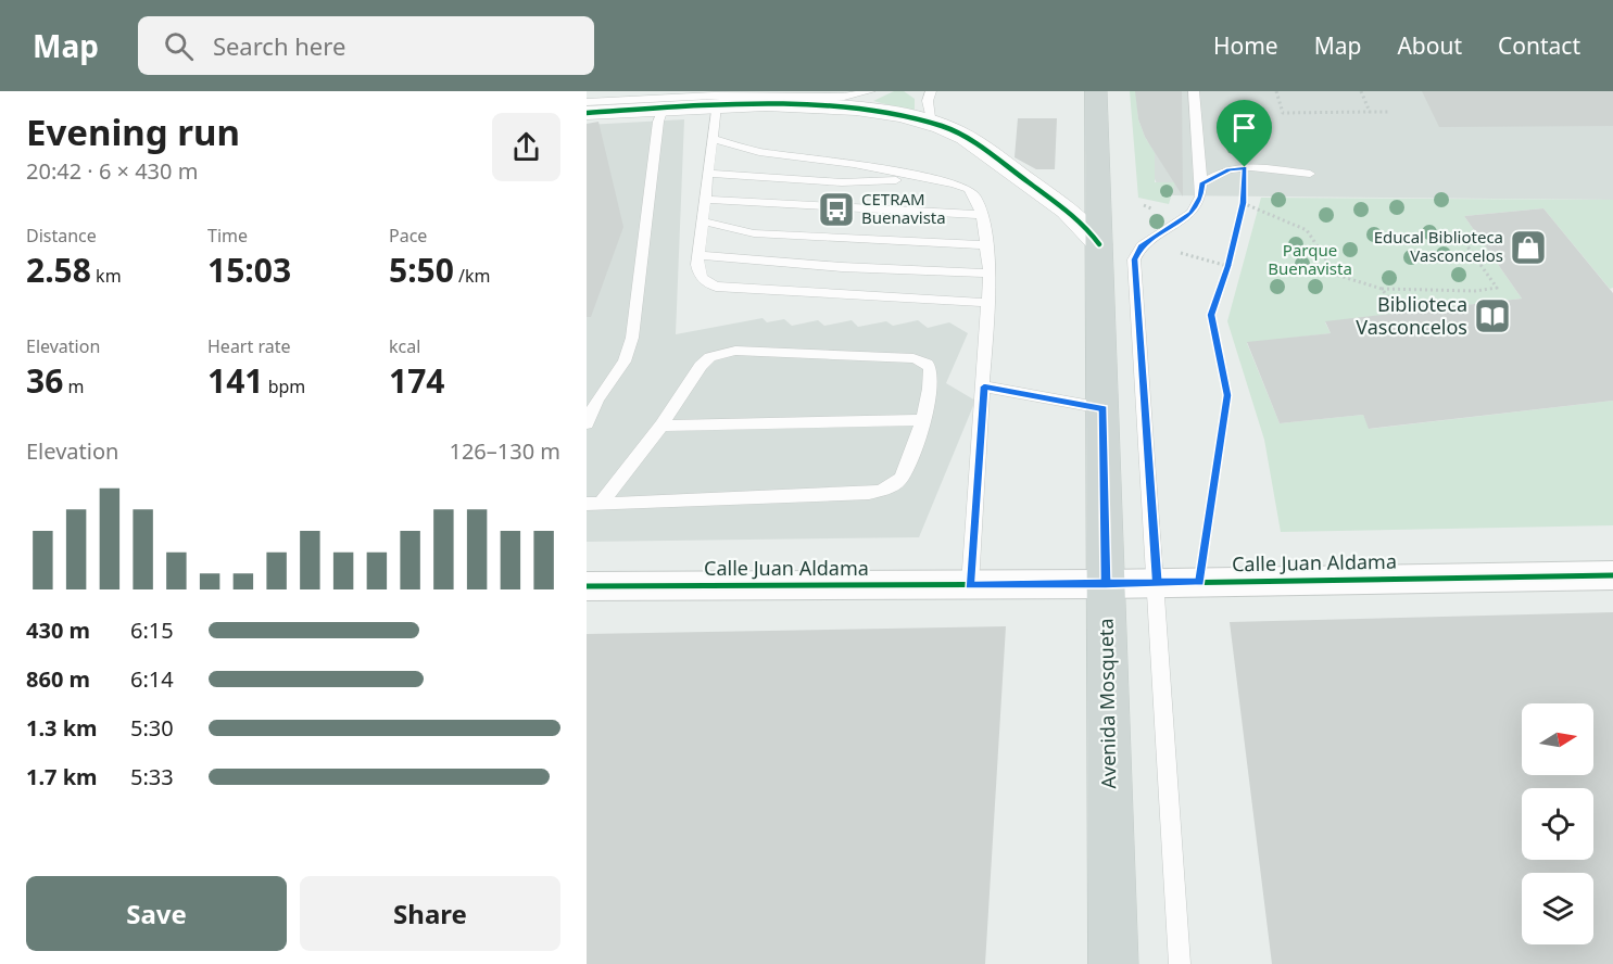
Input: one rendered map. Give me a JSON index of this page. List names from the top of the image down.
{
  "streets": {
    "main road": ["Avenida Mosqueta"],
    "street": ["Calle Juan Aldama"]
  },
  "crossings": [
    ["Calle Juan Aldama", "Avenida Mosqueta"]
  ],
  "parks": ["Parque Buenavista"],
  "places": {
    "bus stop": ["CETRAM Buenavista"],
    "shop": ["Educal Biblioteca Vasconcelos"],
    "library": ["Biblioteca Vasconcelos"]
  },
  "north": "right",
  "page": {
    "header": "Map",
    "search": "Search here",
    "nav": [
      "Home",
      "Map",
      "About",
      "Contact"
    ],
    "heading": ["Evening run", "20:42 · 6 × 430 m"],
    "stats": [
      ["Distance", "2.58 km"],
      ["Time", "15:03"],
      ["Pace", "5:50 /km"],
      ["Elevation", "36 m"],
      ["Heart rate", "141 bpm"],
      ["kcal", "174"]
    ],
    "chart": ["Elevation", "126–130 m"],
    "list": [
      {
        "name": "430 m",
        "note": "6:15"
      },
      {
        "name": "860 m",
        "note": "6:14"
      },
      {
        "name": "1.3 km",
        "note": "5:30"
      },
      {
        "name": "1.7 km",
        "note": "5:33"
      }
    ],
    "buttons": ["Save", "Share"]
  }
}
